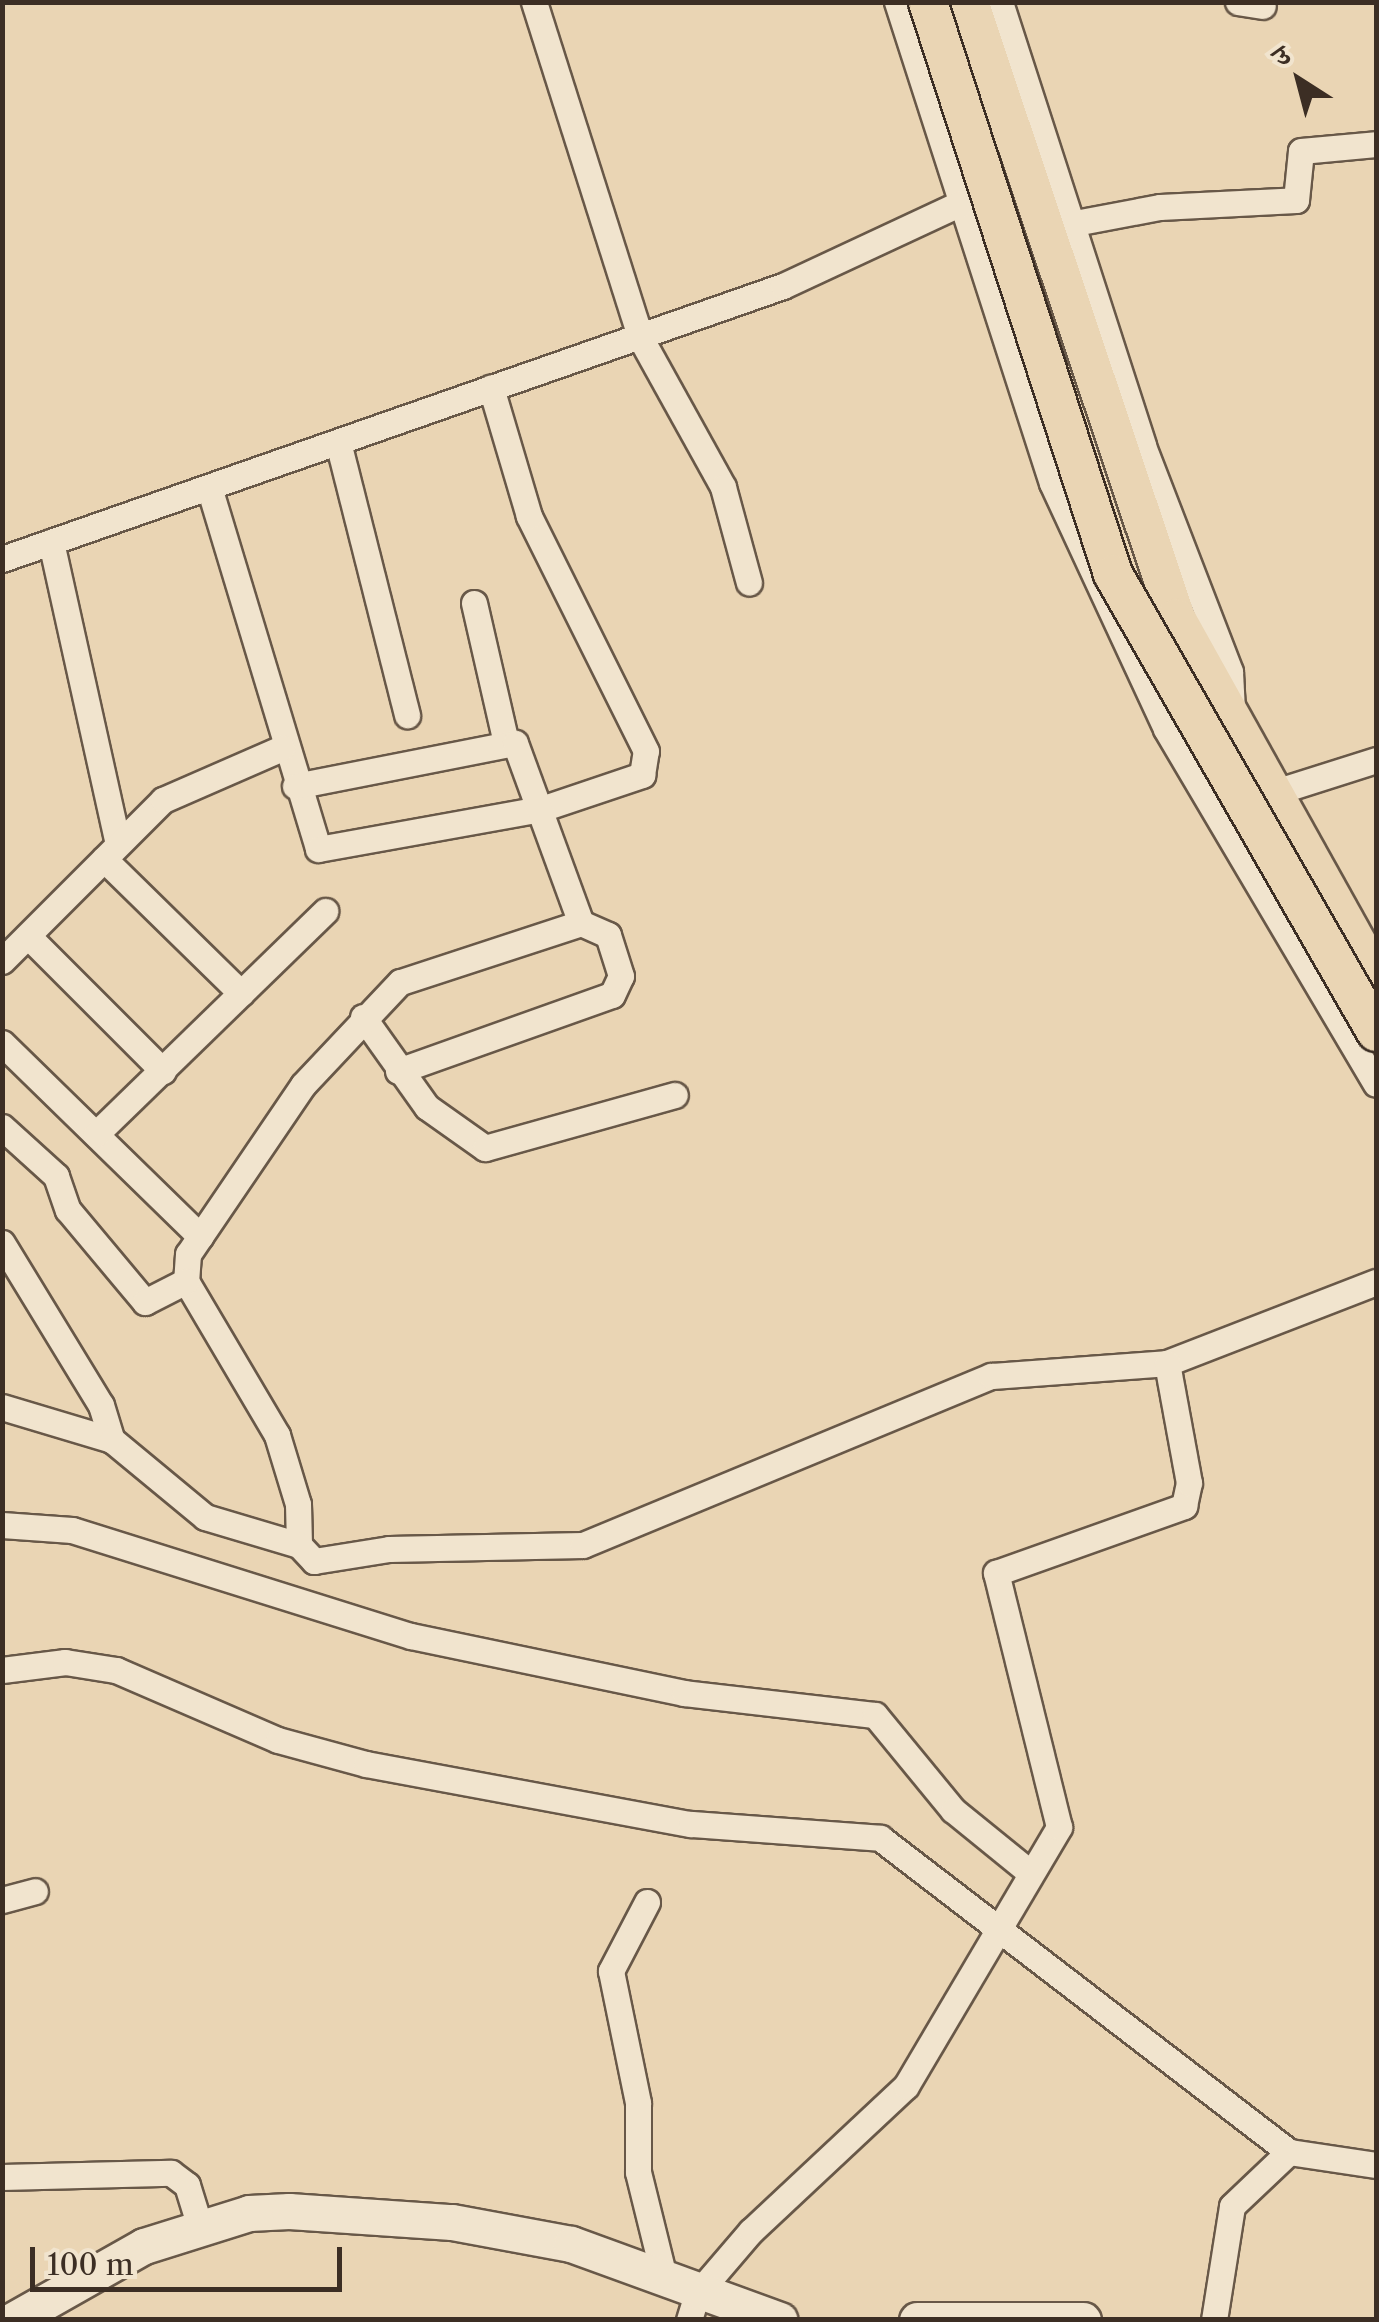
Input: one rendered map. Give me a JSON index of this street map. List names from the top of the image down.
{
  "scale_bar": "100 m",
  "north": "top left"
}
